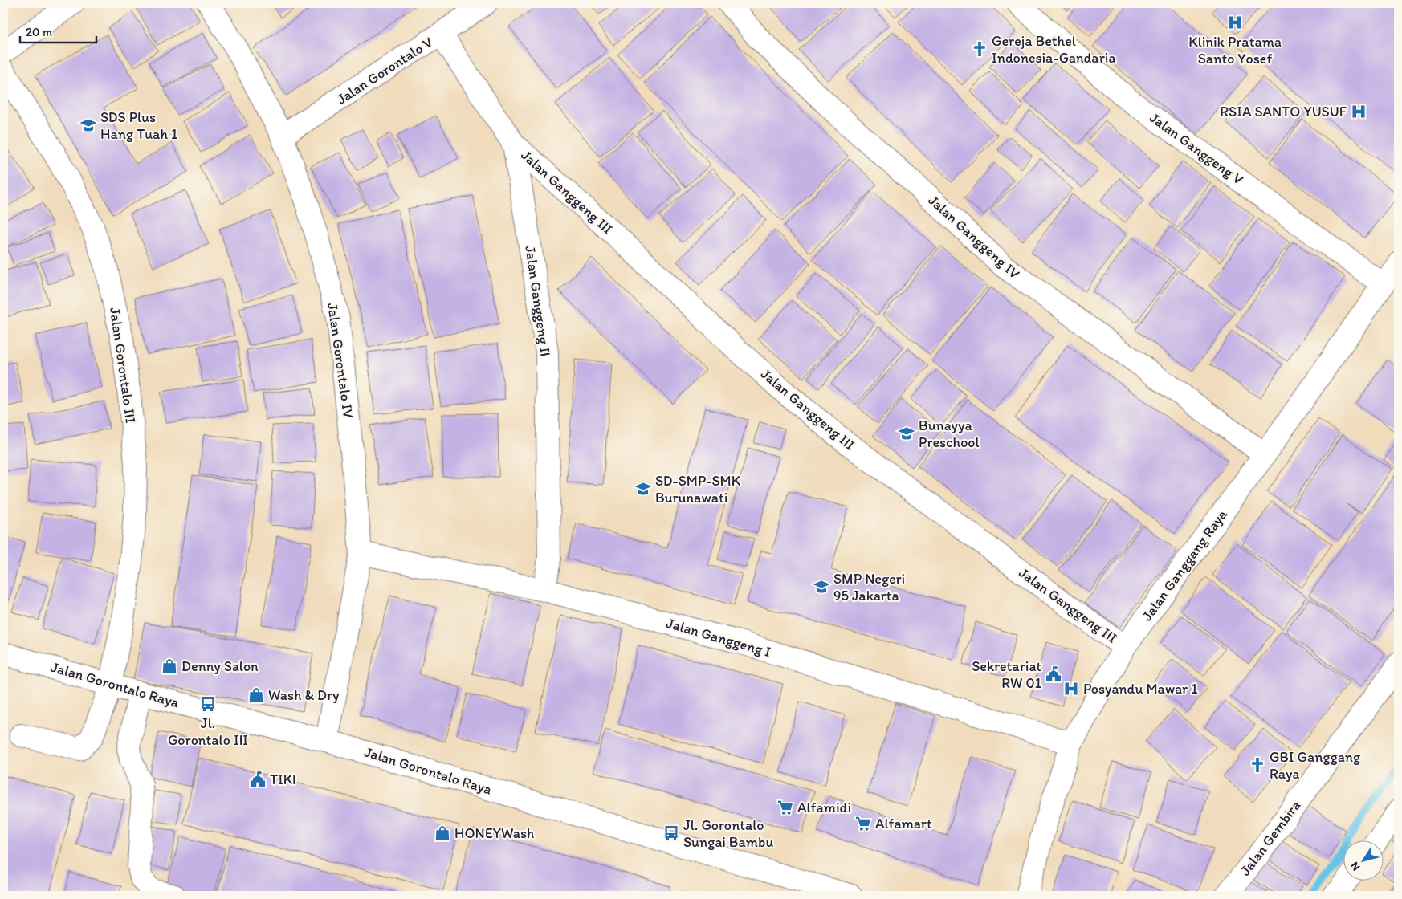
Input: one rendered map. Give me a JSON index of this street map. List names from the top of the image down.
{
  "streets": {
    "street": [
      "Jalan Gorontalo V",
      "Jalan Ganggeng V",
      "Jalan Ganggeng III",
      "Jalan Ganggeng IV",
      "Jalan Ganggeng II",
      "Jalan Gorontalo IV",
      "Jalan Gorontalo III",
      "Jalan Ganggang Raya",
      "Jalan Ganggeng I",
      "Jalan Gorontalo Raya",
      "Jalan Gembira"
    ]
  },
  "crossings": [
    ["Jalan Gorontalo V", "Jalan Ganggeng II"],
    ["Jalan Gorontalo V", "Jalan Gorontalo IV"],
    ["Jalan Ganggeng V", "Jalan Ganggang Raya"],
    ["Jalan Ganggeng III", "Jalan Ganggeng II"],
    ["Jalan Ganggeng III", "Jalan Ganggang Raya"],
    ["Jalan Ganggeng IV", "Jalan Ganggang Raya"],
    ["Jalan Ganggeng II", "Jalan Ganggeng I"],
    ["Jalan Gorontalo IV", "Jalan Ganggeng I"],
    ["Jalan Gorontalo IV", "Jalan Gorontalo Raya"],
    ["Jalan Gorontalo III", "Jalan Gorontalo Raya"],
    ["Jalan Ganggang Raya", "Jalan Ganggeng I"]
  ],
  "places": {
    "hospital": ["Klinik Pratama Santo Yosef", "RSIA SANTO YUSUF", "Posyandu Mawar 1"],
    "church": ["Gereja Bethel Indonesia-Gandaria", "GBI Ganggang Raya"],
    "school or university": [
      "SDS Plus Hang Tuah 1",
      "Bunayya Preschool",
      "SD-SMP-SMK Burunawati",
      "SMP Negeri 95 Jakarta"
    ],
    "shop": ["Denny Salon", "Wash & Dry", "HONEYWash"],
    "public building": ["Sekretariat RW 01", "TIKI"],
    "bus stop": ["Jl. Gorontalo III", "Jl. Gorontalo Sungai Bambu"],
    "supermarket": ["Alfamidi", "Alfamart"]
  },
  "scale_bar": "20 m",
  "north": "bottom left"
}
